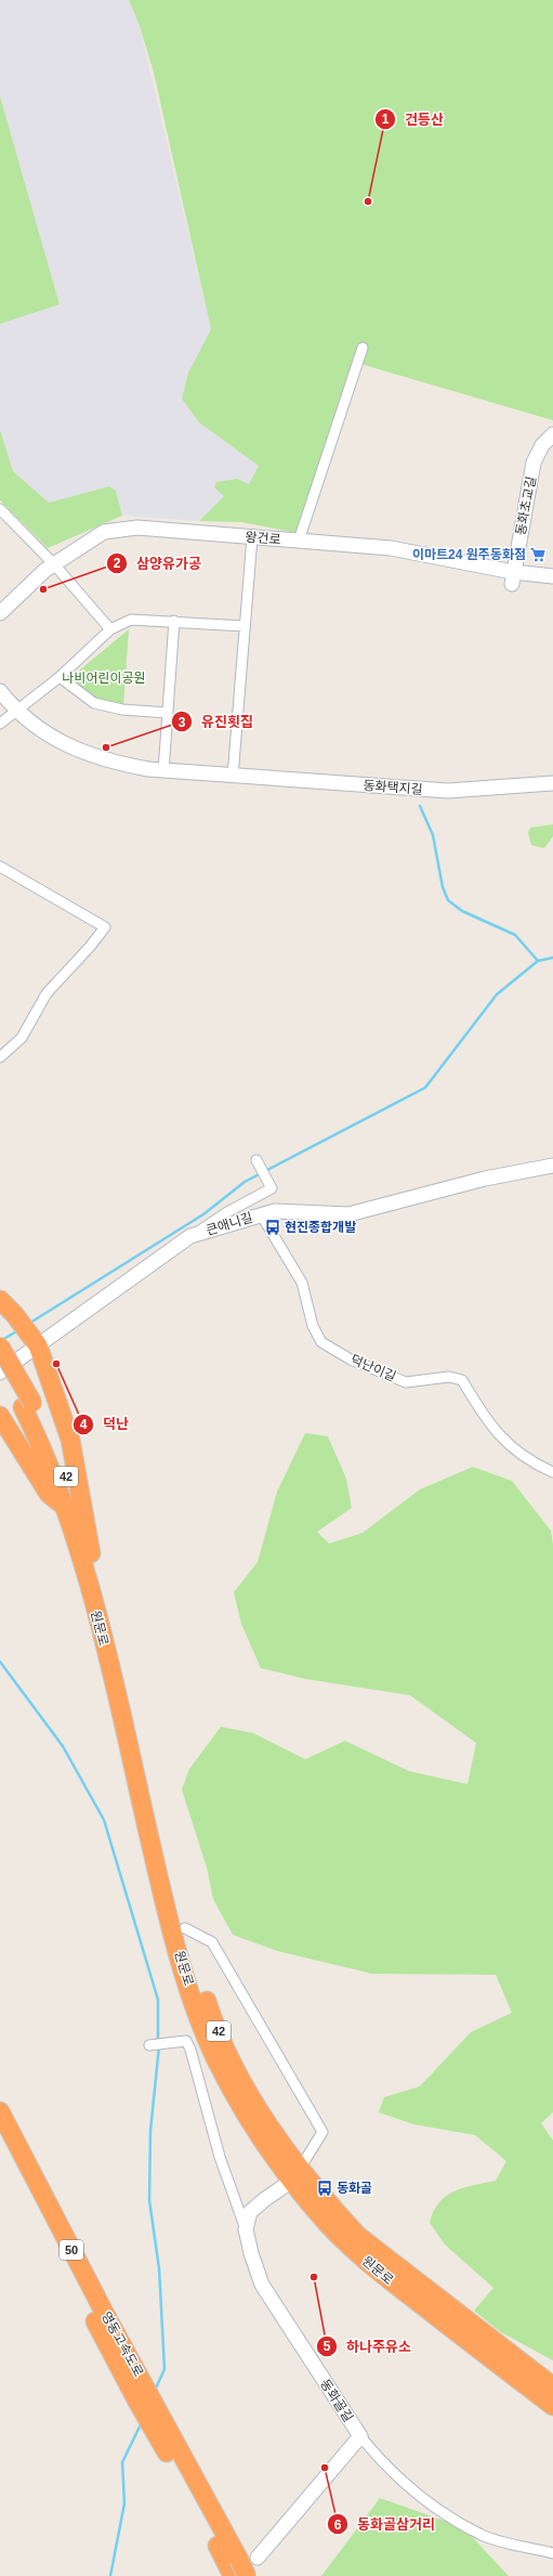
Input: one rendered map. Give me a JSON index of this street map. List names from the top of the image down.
{
  "streets": {
    "highway": [
      "42",
      "원문로",
      "50",
      "영동고속도로"
    ],
    "street": [
      "동화초교길",
      "왕건로",
      "동화택지길",
      "큰애니길",
      "덕난이길",
      "동화골길"
    ]
  },
  "crossings": [
    ["동화초교길", "왕건로"],
    ["큰애니길", "덕난이길"],
    ["42", "원문로"]
  ],
  "parks": ["나비어린이공원"],
  "places": {
    "other": [
      "건등산",
      "삼양유가공",
      "유진횟집",
      "덕난",
      "하나주유소",
      "동화골삼거리"
    ],
    "supermarket": ["이마트24 원주동화점"],
    "bus stop": ["현진종합개발", "동화골"]
  }
}
